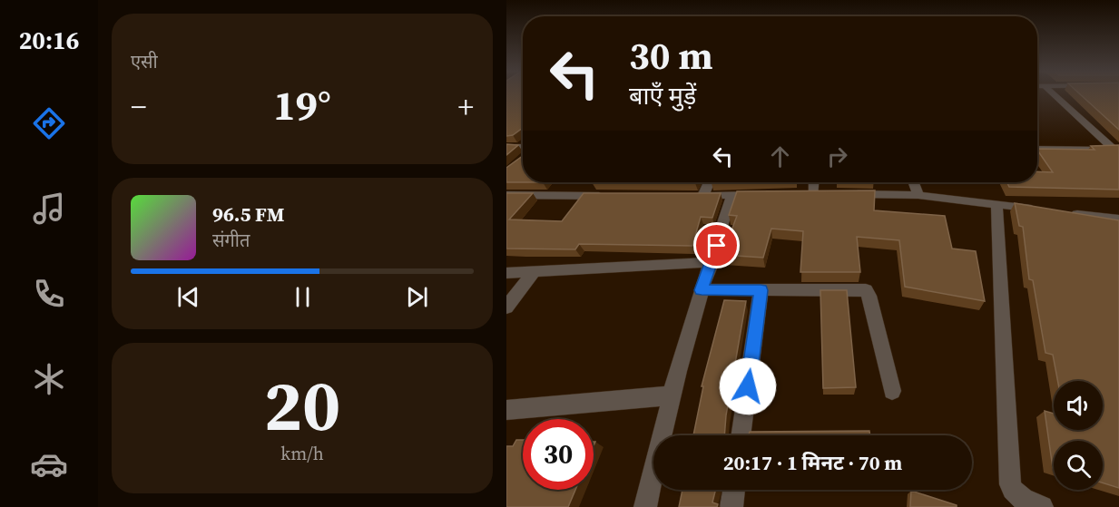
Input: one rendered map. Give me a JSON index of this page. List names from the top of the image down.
{
  "page": {
    "tabs": "20:16",
    "tile": [
      "एसी",
      ["20", "km/h"]
    ],
    "turn": ["30 m", "बाएँ मुड़ें"],
    "heat": ["−", "19°", "+"],
    "song": ["96.5 FM", "संगीत"],
    "limit": "30",
    "trip": "20:17 · 1 मिनट · 70 m"
  }
}
